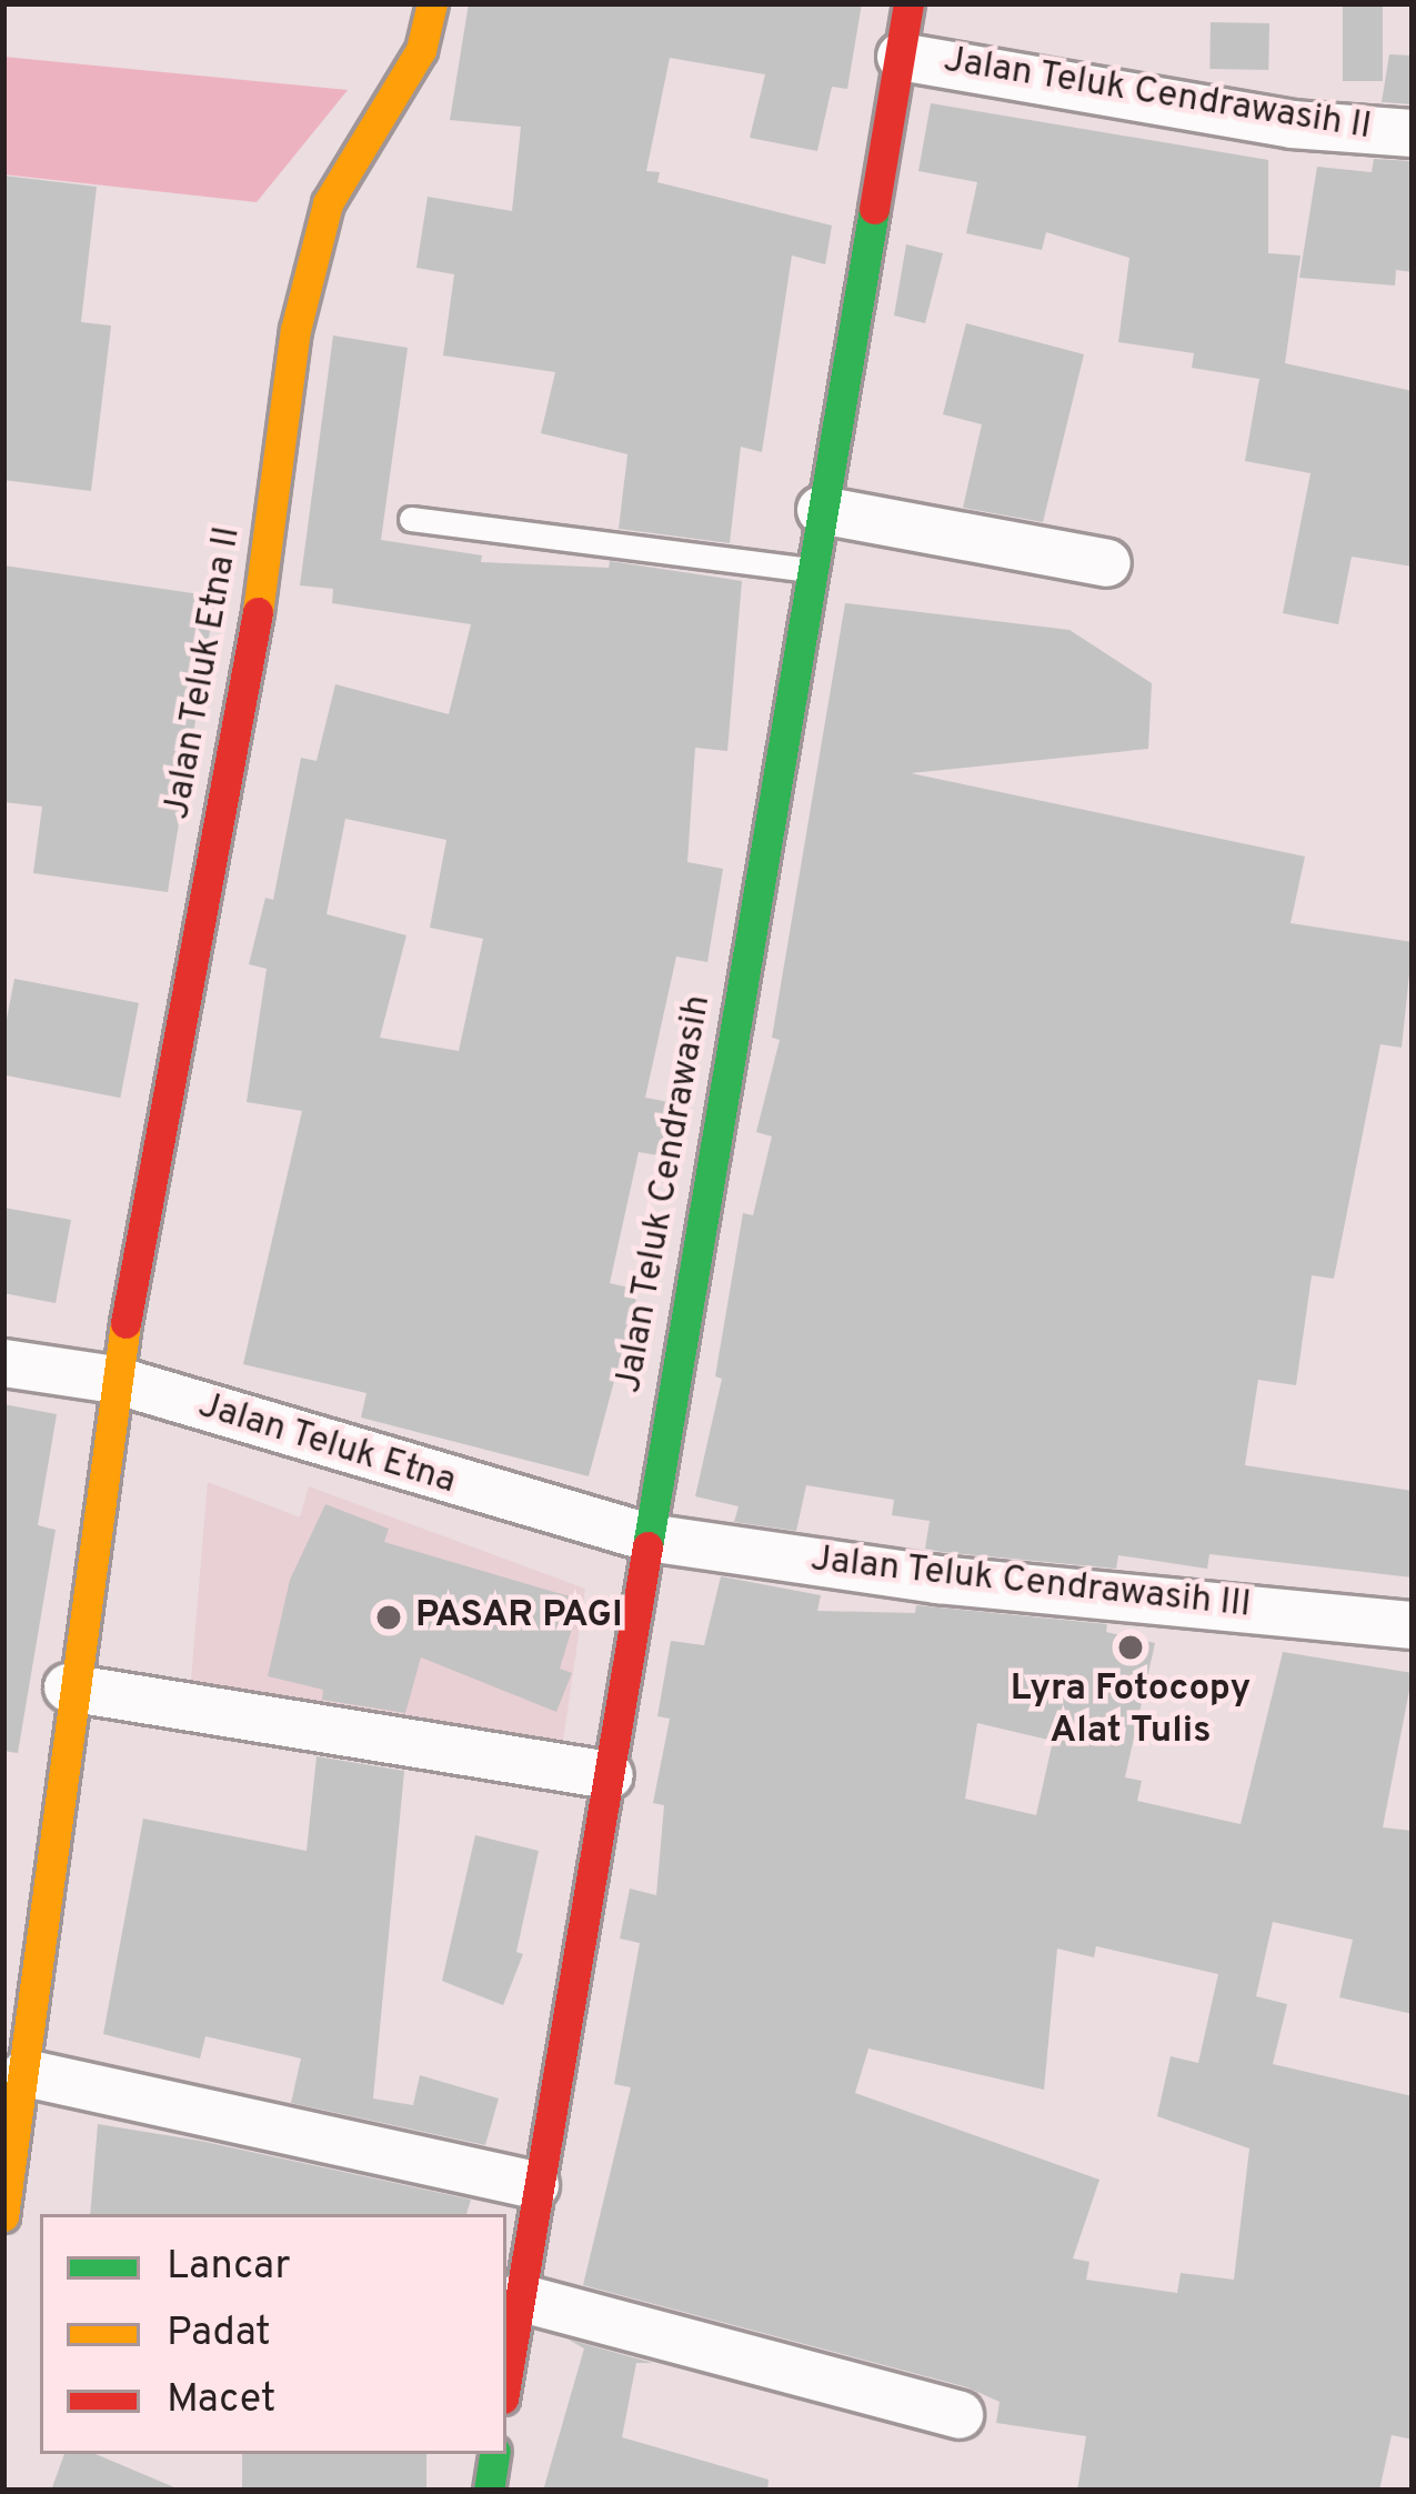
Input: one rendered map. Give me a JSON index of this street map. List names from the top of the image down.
{
  "streets": {
    "street": [
      "Jalan Teluk Cendrawasih II",
      "Jalan Teluk Etna II",
      "Jalan Teluk Cendrawasih",
      "Jalan Teluk Etna",
      "Jalan Teluk Cendrawasih III"
    ]
  },
  "crossings": [
    ["Jalan Teluk Cendrawasih II", "Jalan Teluk Cendrawasih"],
    ["Jalan Teluk Etna II", "Jalan Teluk Etna"],
    ["Jalan Teluk Cendrawasih", "Jalan Teluk Etna"],
    ["Jalan Teluk Cendrawasih", "Jalan Teluk Cendrawasih III"],
    ["Jalan Teluk Etna", "Jalan Teluk Cendrawasih III"]
  ],
  "places": ["PASAR PAGI", "Lyra Fotocopy Alat Tulis"],
  "legend": ["Lancar", "Padat", "Macet"]
}
